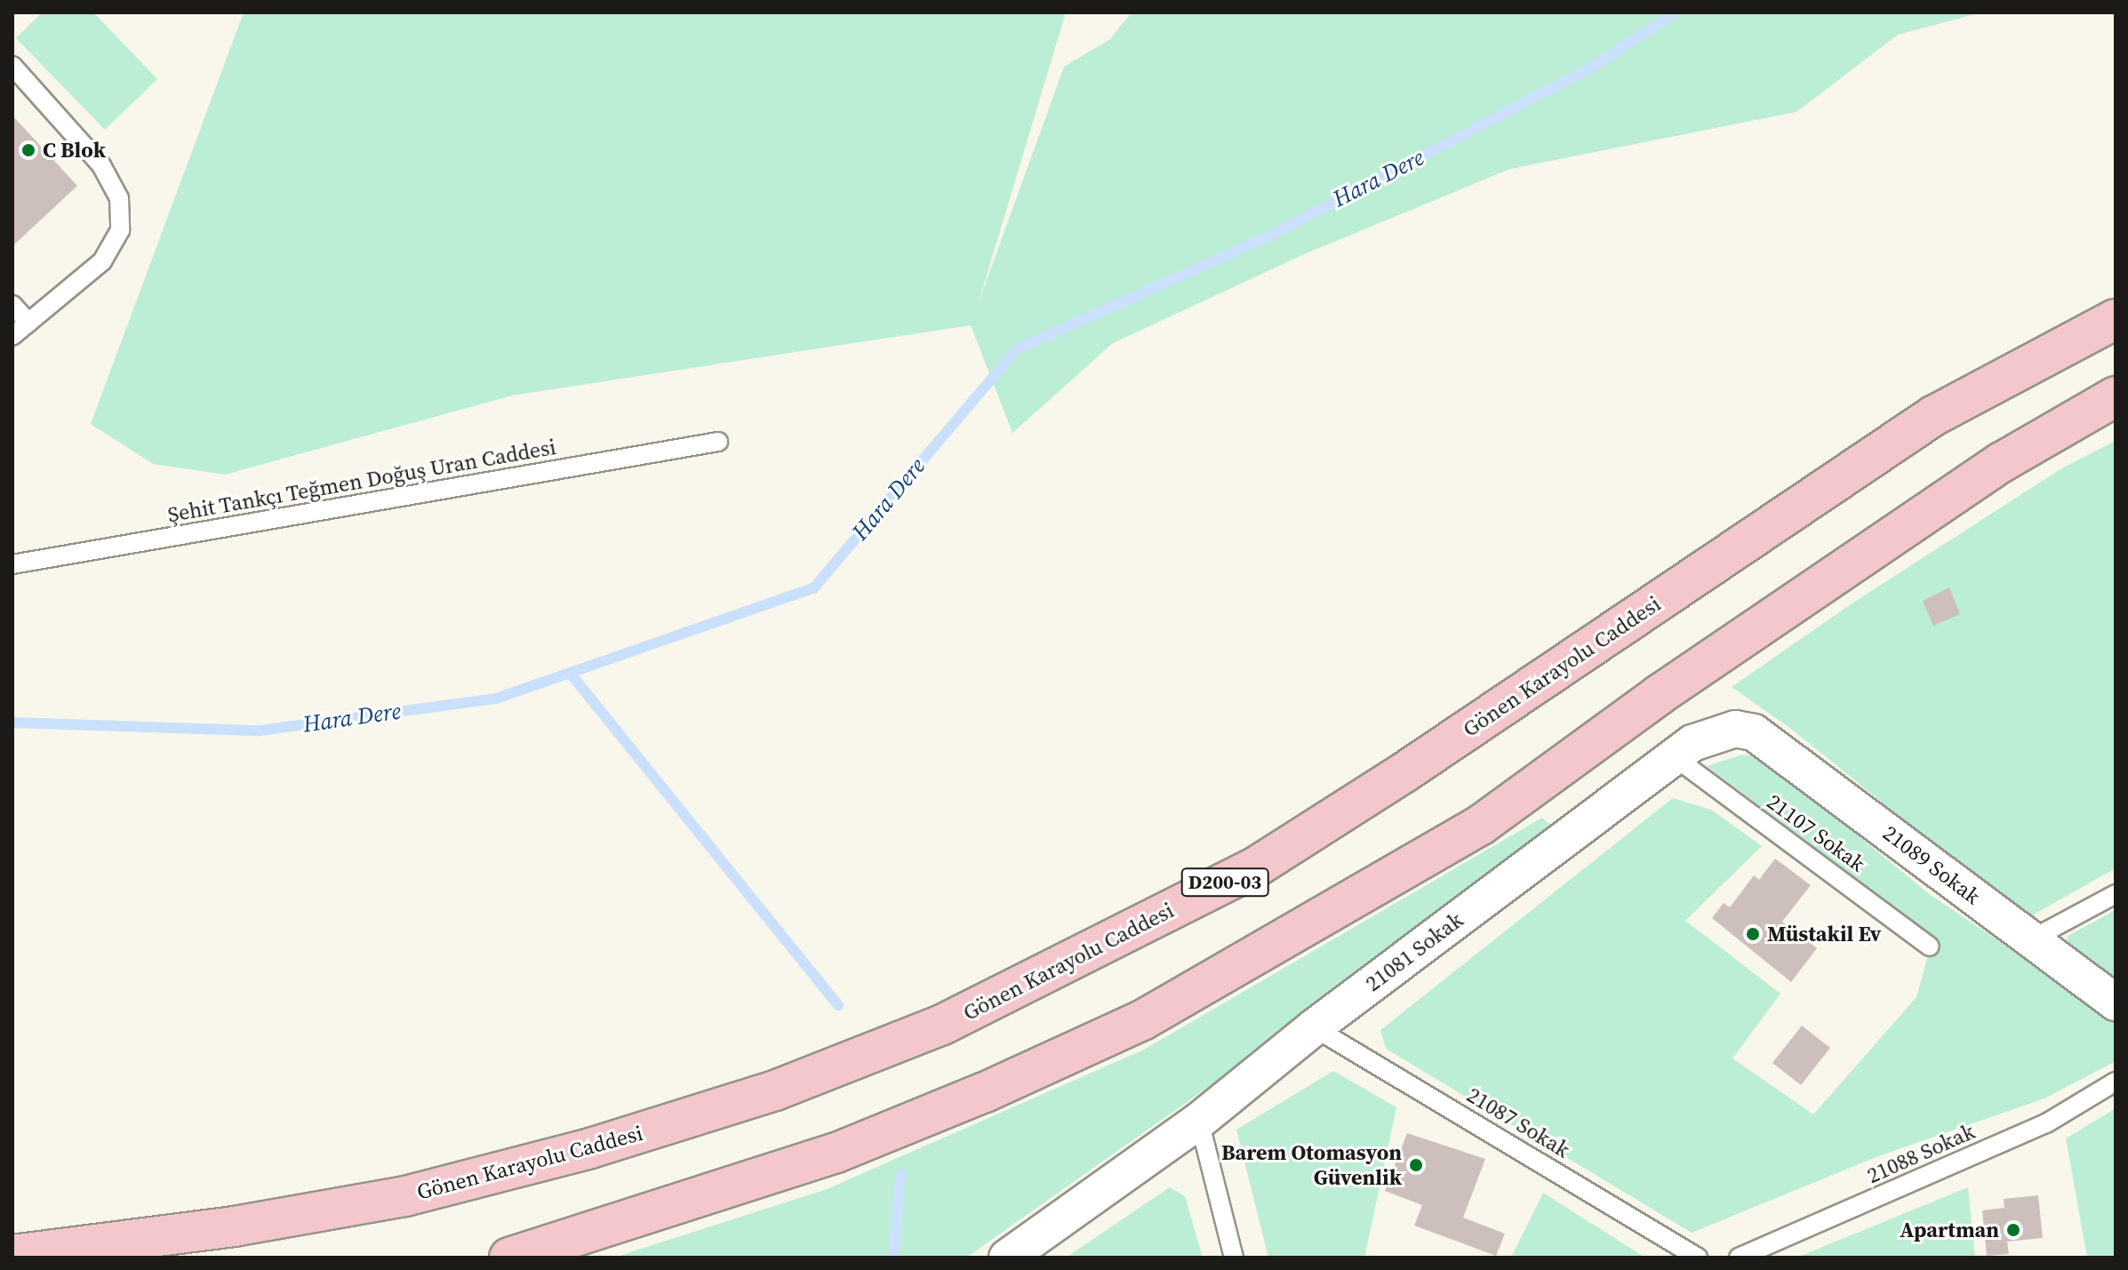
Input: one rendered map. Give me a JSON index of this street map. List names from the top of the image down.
{
  "streets": {
    "highway": ["Gönen Karayolu Caddesi", "D200-03"],
    "street": ["21089 Sokak", "21081 Sokak"],
    "lane": [
      "Şehit Tankçı Teğmen Doğuş Uran Caddesi",
      "21107 Sokak",
      "21087 Sokak",
      "21088 Sokak"
    ]
  },
  "crossings": [
    ["21107 Sokak", "21081 Sokak"],
    ["21089 Sokak", "21081 Sokak"],
    ["21081 Sokak", "21087 Sokak"]
  ],
  "water": ["Hara Dere"],
  "places": [
    "C Blok",
    "Müstakil Ev",
    "Barem Otomasyon Güvenlik",
    "Apartman"
  ]
}
